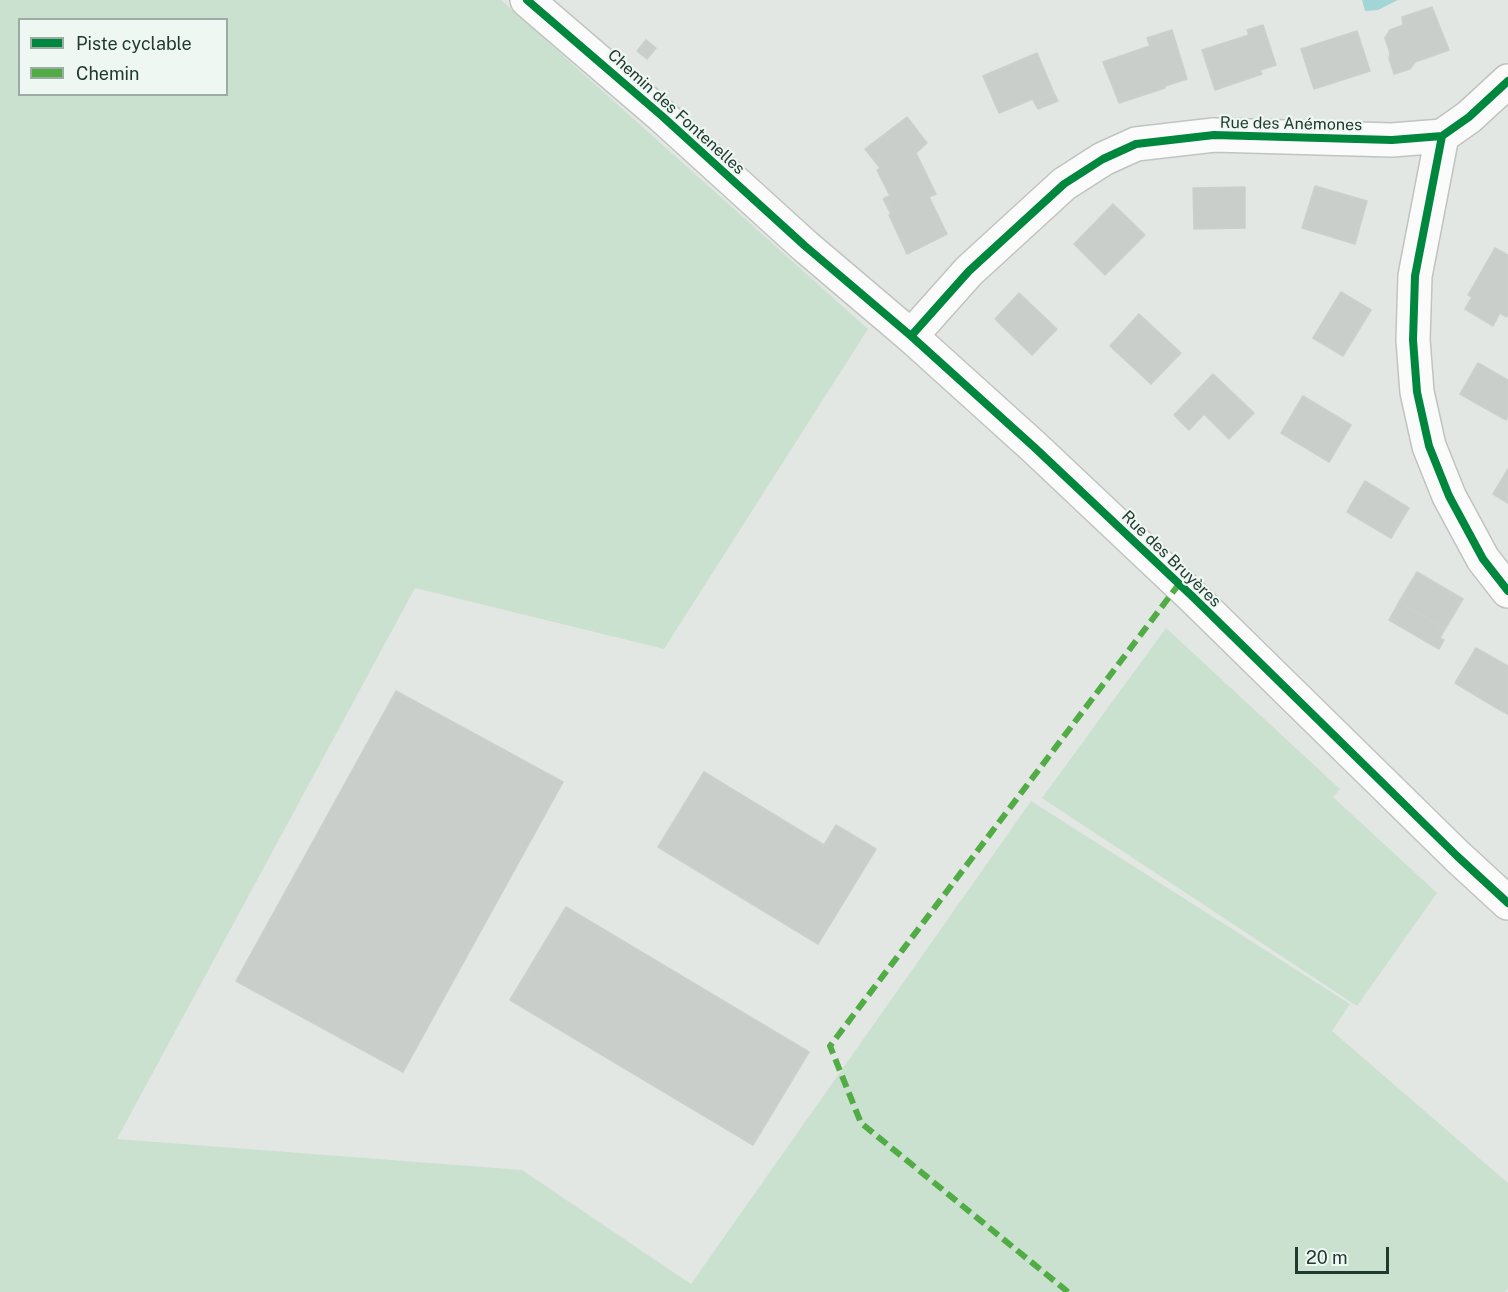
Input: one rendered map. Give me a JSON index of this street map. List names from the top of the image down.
{
  "streets": {
    "street": ["Chemin des Fontenelles", "Rue des Anémones", "Rue des Bruyères"]
  },
  "crossings": [
    ["Chemin des Fontenelles", "Rue des Bruyères"],
    ["Rue des Anémones", "Rue des Bruyères"]
  ],
  "legend": ["Piste cyclable", "Chemin"],
  "scale_bar": "20 m"
}
